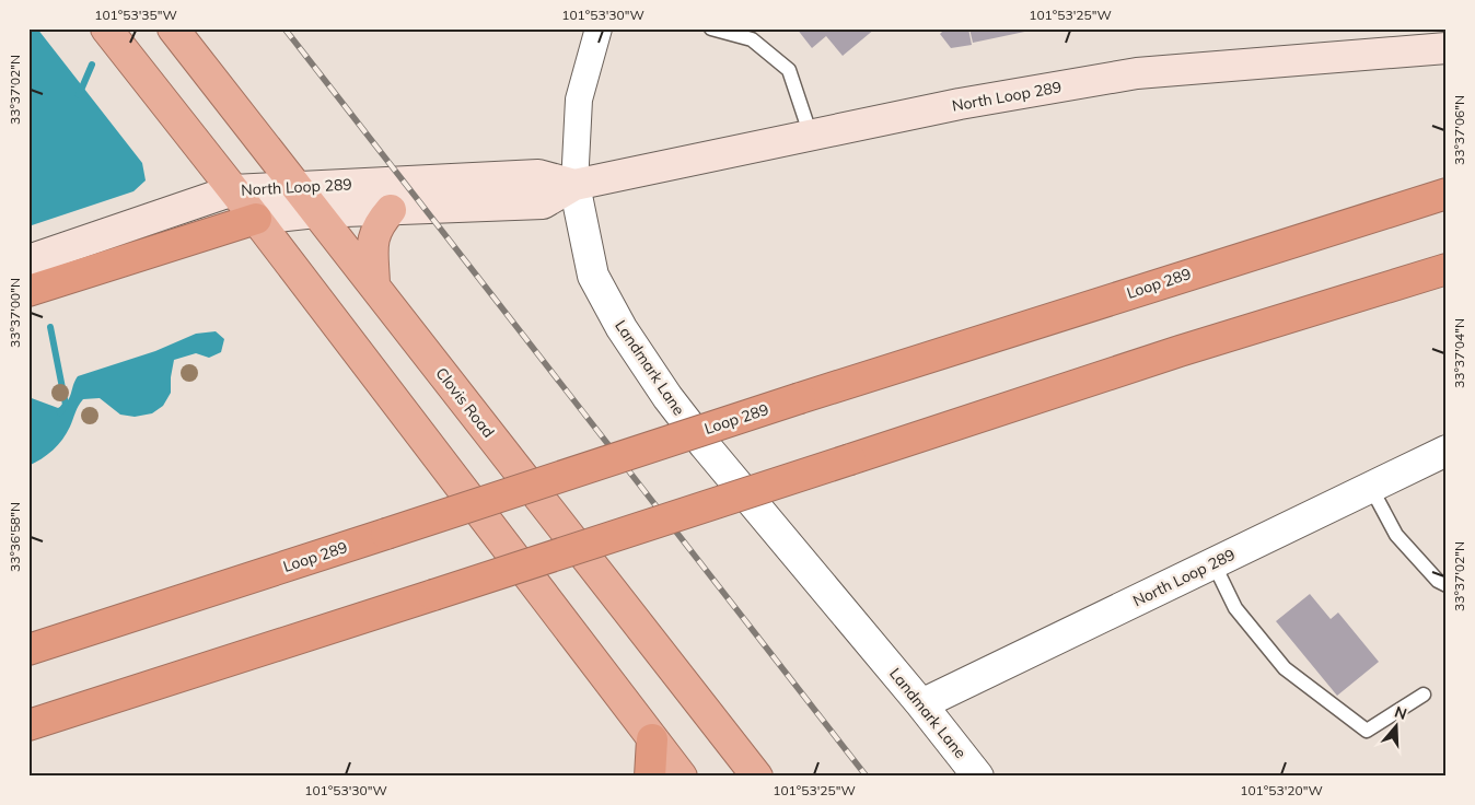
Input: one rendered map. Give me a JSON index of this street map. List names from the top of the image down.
{
  "streets": {
    "highway": ["Loop 289", "Clovis Road"],
    "main road": ["North Loop 289"],
    "street": ["Landmark Lane"]
  },
  "crossings": [
    ["North Loop 289", "Landmark Lane"],
    ["North Loop 289", "Clovis Road"]
  ],
  "north": "top",
  "coordinates": [
    "101°53'35\"W",
    "101°53'30\"W",
    "101°53'25\"W",
    "33°37'02\"N",
    "33°37'06\"N",
    "33°37'00\"N",
    "33°37'04\"N",
    "33°36'58\"N",
    "101°53'20\"W"
  ]
}
